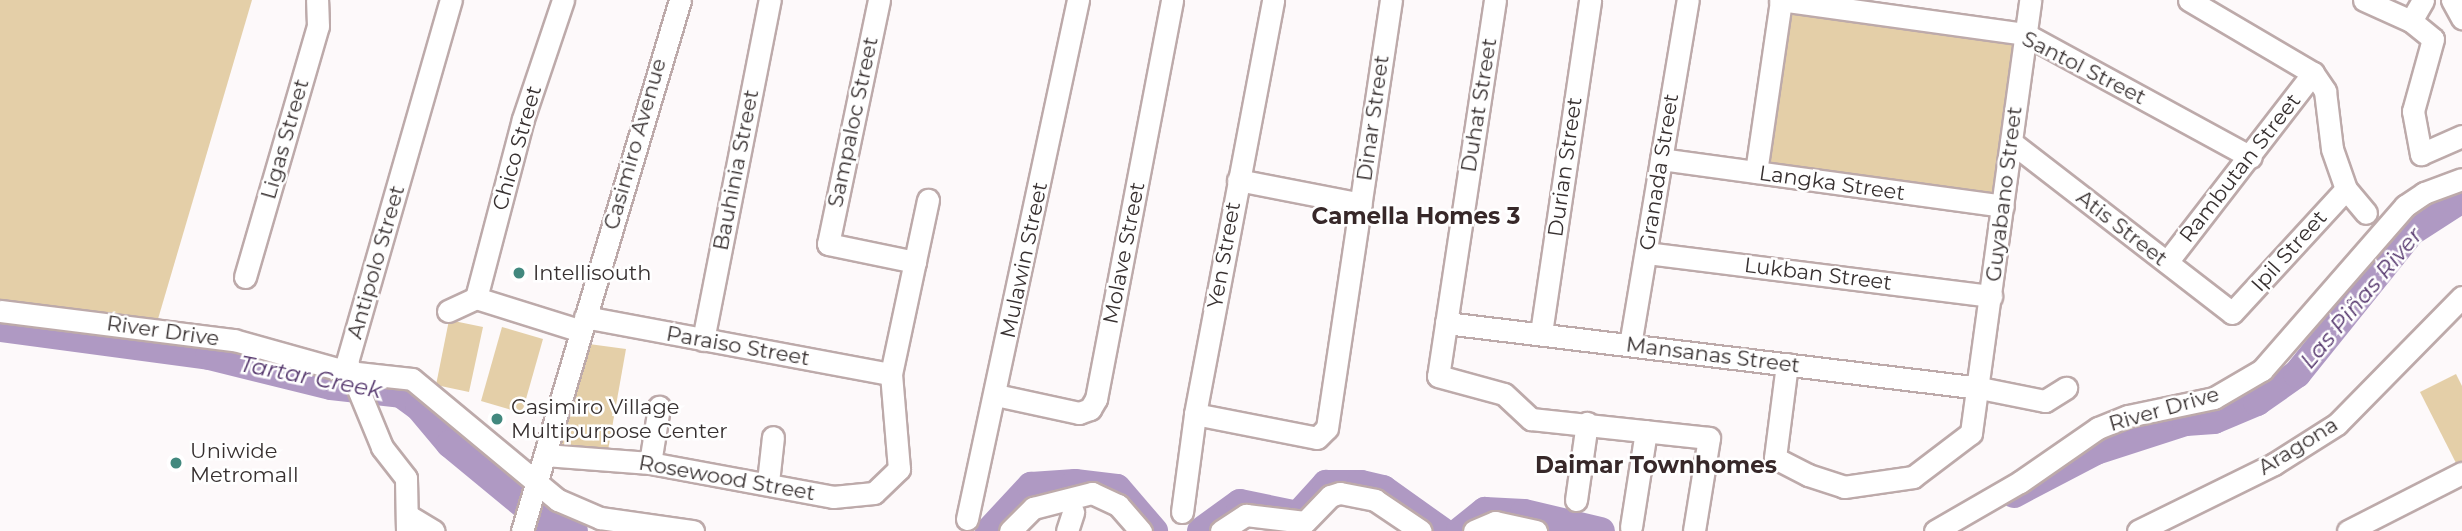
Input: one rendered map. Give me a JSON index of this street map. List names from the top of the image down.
{
  "streets": {
    "street": [
      "Santol Street",
      "Duhat Street",
      "Dinar Street",
      "Sampaloc Street",
      "Ligas Street",
      "Casimiro Avenue",
      "Chico Street",
      "Durian Street",
      "Rambutan Street",
      "Bauhinia Street",
      "Granada Street",
      "Langka Street",
      "Guyabano Street",
      "Atis Street",
      "Ipil Street",
      "Molave Street",
      "Yen Street",
      "Mulawin Street",
      "Antipolo Street",
      "Lukban Street",
      "River Drive",
      "Paraiso Street",
      "Mansanas Street",
      "Aragona",
      "Rosewood Street"
    ]
  },
  "crossings": [
    ["Santol Street", "Rambutan Street"],
    ["Santol Street", "Guyabano Street"],
    ["Duhat Street", "Mansanas Street"],
    ["Dinar Street", "Yen Street"],
    ["Casimiro Avenue", "River Drive"],
    ["Casimiro Avenue", "Paraiso Street"],
    ["Casimiro Avenue", "Rosewood Street"],
    ["Chico Street", "Paraiso Street"],
    ["Durian Street", "Mansanas Street"],
    ["Rambutan Street", "Atis Street"],
    ["Bauhinia Street", "Paraiso Street"],
    ["Granada Street", "Langka Street"],
    ["Granada Street", "Lukban Street"],
    ["Granada Street", "Mansanas Street"],
    ["Langka Street", "Guyabano Street"],
    ["Guyabano Street", "Atis Street"],
    ["Guyabano Street", "Lukban Street"],
    ["Guyabano Street", "Mansanas Street"],
    ["Atis Street", "Ipil Street"],
    ["Molave Street", "Mulawin Street"],
    ["Antipolo Street", "River Drive"],
    ["Paraiso Street", "Rosewood Street"]
  ],
  "districts": ["Camella Homes 3", "Daimar Townhomes"],
  "water": ["Las Piñas River", "Tartar Creek"],
  "places": ["Intellisouth", "Casimiro Village Multipurpose Center", "Uniwide Metromall"]
}
